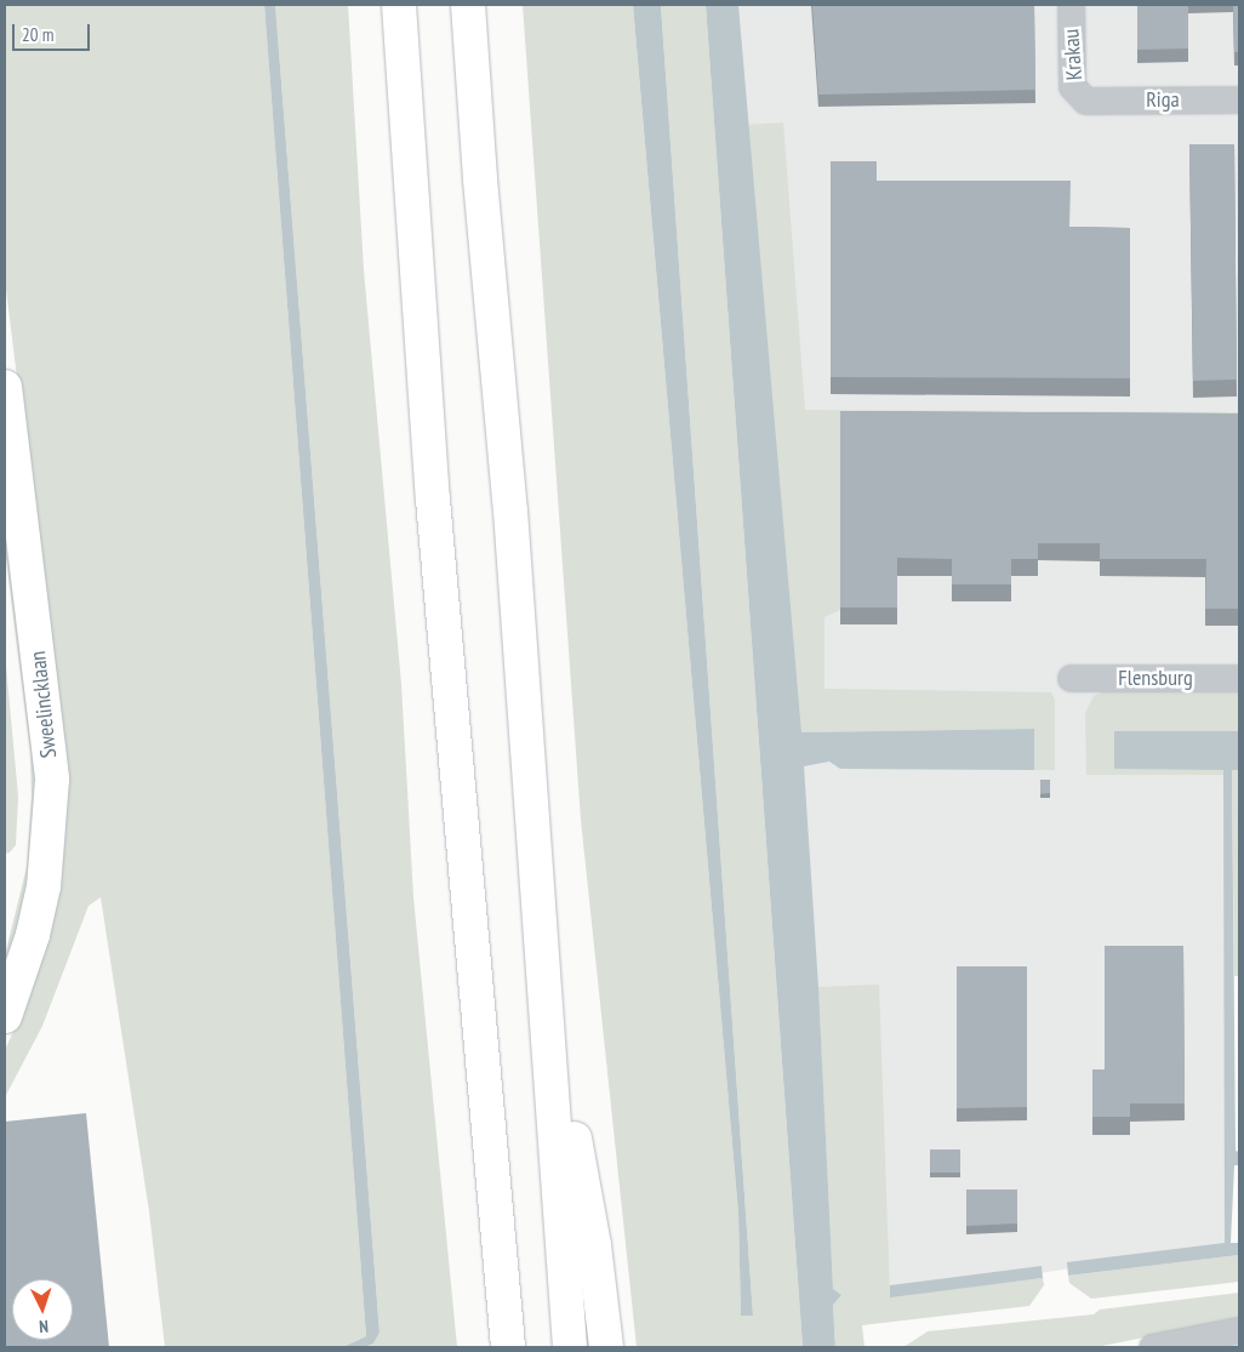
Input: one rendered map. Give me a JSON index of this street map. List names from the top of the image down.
{
  "streets": {
    "main road": ["Sweelincklaan"],
    "street": ["Krakau", "Riga", "Flensburg"]
  },
  "crossings": [
    ["Krakau", "Riga"]
  ],
  "scale_bar": "20 m",
  "north": "bottom"
}
